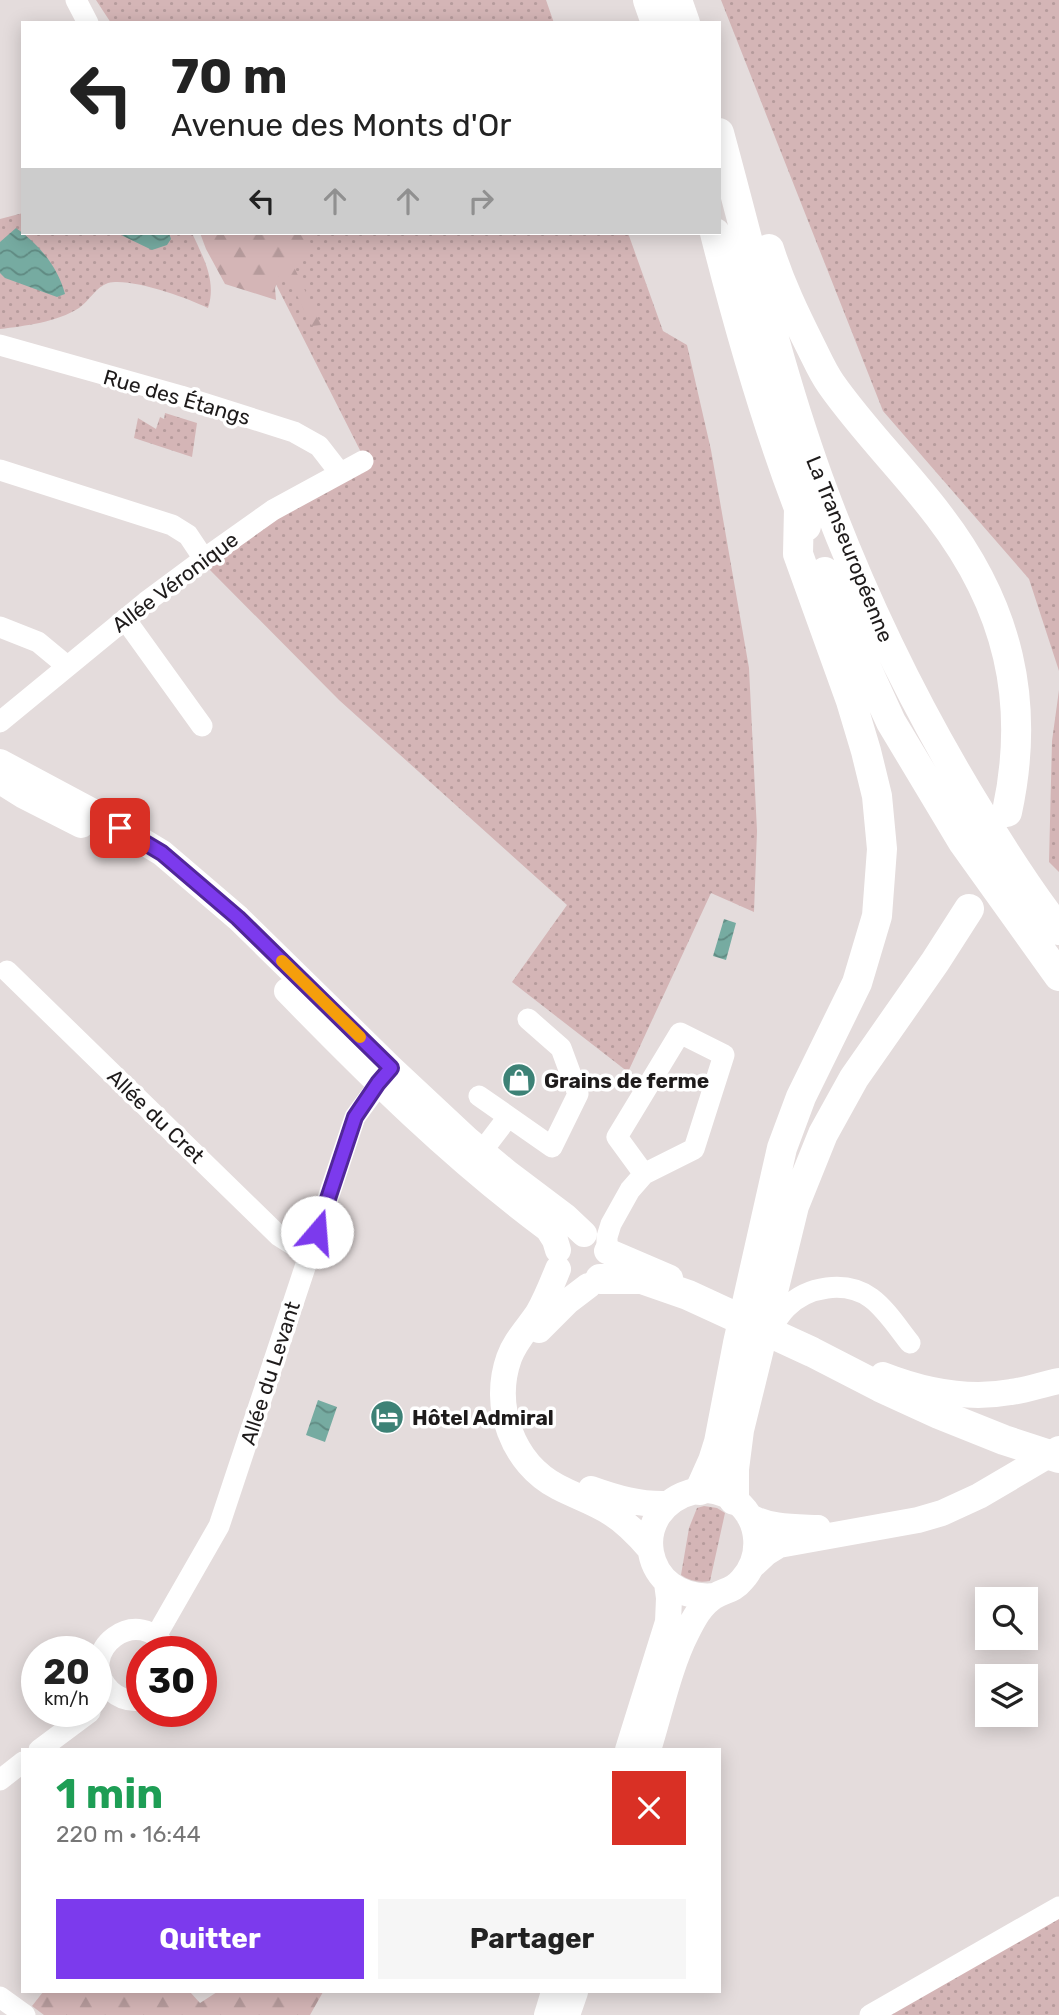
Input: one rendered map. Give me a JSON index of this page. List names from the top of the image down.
{
  "streets": {
    "highway": ["La Transeuropéenne"],
    "street": [
      "Rue des Étangs",
      "Allée Véronique",
      "Allée du Cret",
      "Allée du Levant"
    ]
  },
  "crossings": [
    ["Rue des Étangs", "Allée Véronique"],
    ["Allée du Cret", "Allée du Levant"]
  ],
  "places": {
    "shop": ["Grains de ferme"],
    "hotel": ["Hôtel Admiral"]
  },
  "page": {
    "turn": ["70 m", "Avenue des Monts d'Or"],
    "speed": "20 km/h",
    "limit": "30",
    "heading": ["1 min", "220 m · 16:44"],
    "buttons": ["Quitter", "Partager"]
  }
}
